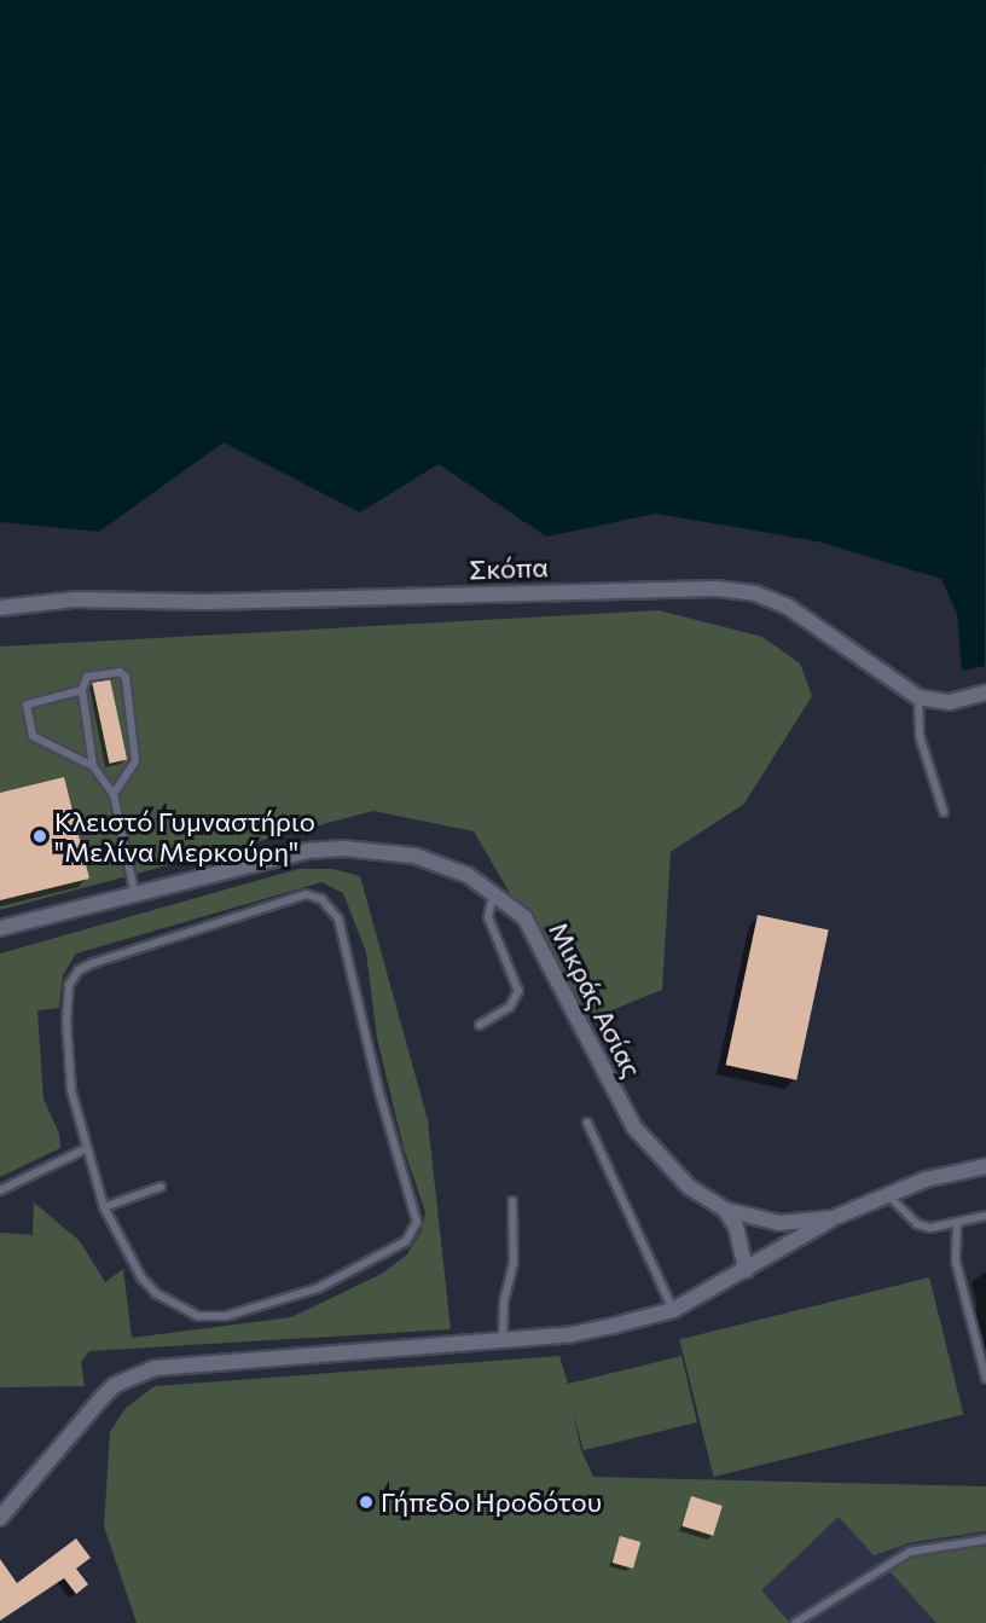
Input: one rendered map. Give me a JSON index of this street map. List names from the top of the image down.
{
  "streets": {
    "street": ["Σκόπα", "Μικράς Ασίας"]
  },
  "places": ["Κλειστό Γυμναστήριο \"Μελίνα Μερκούρη\"", "Γήπεδο Ηροδότου"]
}
